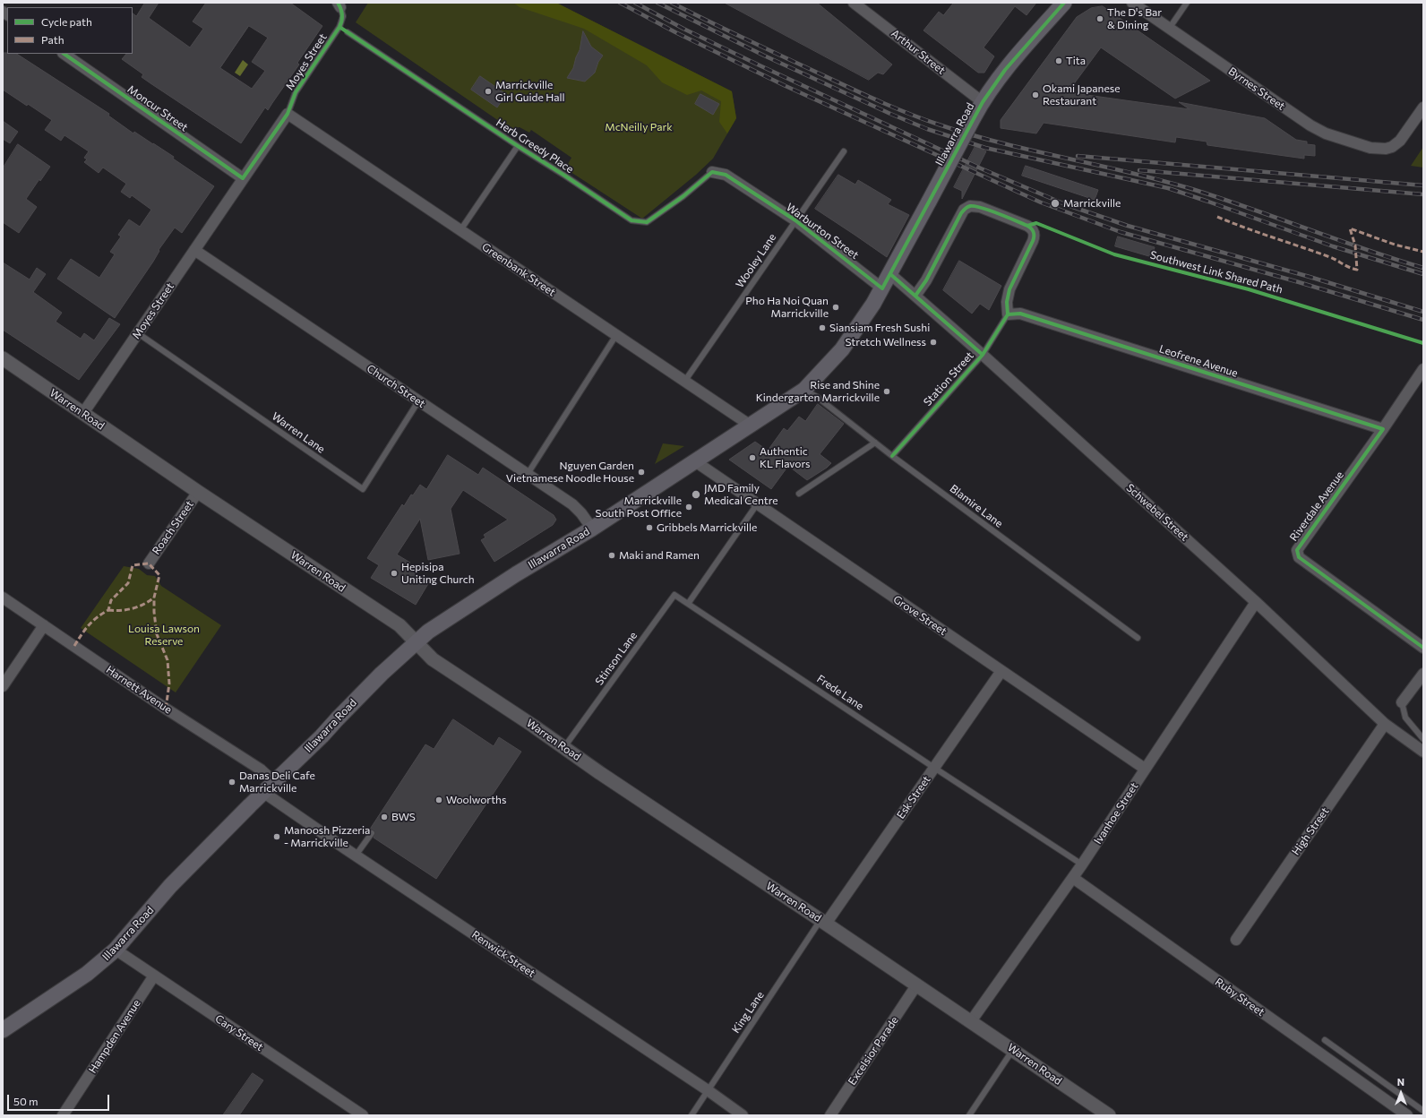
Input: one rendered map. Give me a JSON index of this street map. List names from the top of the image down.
{
  "streets": {
    "main road": ["Illawarra Road"],
    "street": [
      "Arthur Street",
      "Moyes Street",
      "Byrnes Street",
      "Moncur Street",
      "Warburton Street",
      "Greenbank Street",
      "Leofrene Avenue",
      "Church Street",
      "Warren Road",
      "Riverdale Avenue",
      "Schwebel Street",
      "Roach Street",
      "Grove Street",
      "Harnett Avenue",
      "Esk Street",
      "Ivanhoe Street",
      "High Street",
      "Renwick Street",
      "Ruby Street",
      "Cary Street",
      "Hampden Avenue",
      "Excelsior Parade"
    ],
    "lane": [
      "Herb Greedy Place",
      "Wooley Lane",
      "Station Street",
      "Warren Lane",
      "Blamire Lane",
      "Stinson Lane",
      "Frede Lane",
      "King Lane"
    ],
    "cycle path": ["Southwest Link Shared Path"]
  },
  "crossings": [
    ["Arthur Street", "Illawarra Road"],
    ["Moyes Street", "Moncur Street"],
    ["Moyes Street", "Greenbank Street"],
    ["Moyes Street", "Church Street"],
    ["Moyes Street", "Warren Road"],
    ["Moyes Street", "Warren Lane"],
    ["Illawarra Road", "Warburton Street"],
    ["Illawarra Road", "Greenbank Street"],
    ["Illawarra Road", "Church Street"],
    ["Illawarra Road", "Warren Road"],
    ["Illawarra Road", "Blamire Lane"],
    ["Illawarra Road", "Schwebel Street"],
    ["Illawarra Road", "Grove Street"],
    ["Illawarra Road", "Harnett Avenue"],
    ["Illawarra Road", "Renwick Street"],
    ["Illawarra Road", "Cary Street"],
    ["Herb Greedy Place", "Warburton Street"],
    ["Herb Greedy Place", "Greenbank Street"],
    ["Warburton Street", "Wooley Lane"],
    ["Wooley Lane", "Greenbank Street"],
    ["Leofrene Avenue", "Station Street"],
    ["Leofrene Avenue", "Riverdale Avenue"],
    ["Station Street", "Blamire Lane"],
    ["Station Street", "Schwebel Street"],
    ["Church Street", "Warren Lane"],
    ["Warren Road", "Roach Street"],
    ["Warren Road", "Stinson Lane"],
    ["Warren Road", "Esk Street"],
    ["Warren Road", "Ivanhoe Street"],
    ["Warren Road", "King Lane"],
    ["Warren Road", "Excelsior Parade"],
    ["Schwebel Street", "Ivanhoe Street"],
    ["Schwebel Street", "High Street"],
    ["Grove Street", "Esk Street"],
    ["Grove Street", "Ivanhoe Street"],
    ["Stinson Lane", "Frede Lane"],
    ["Harnett Avenue", "Renwick Street"],
    ["Frede Lane", "Esk Street"],
    ["Frede Lane", "Ivanhoe Street"],
    ["Esk Street", "King Lane"],
    ["Ivanhoe Street", "Ruby Street"],
    ["Renwick Street", "King Lane"],
    ["Cary Street", "Hampden Avenue"]
  ],
  "parks": ["McNeilly Park", "Louisa Lawson Reserve"],
  "places": [
    "The D's Bar & Dining",
    "Tita",
    "Marrickville Girl Guide Hall",
    "Okami Japanese Restaurant",
    "Marrickville",
    "Pho Ha Noi Quan Marrickville",
    "Siansiam Fresh Sushi",
    "Stretch Wellness",
    "Rise and Shine Kindergarten Marrickville",
    "Authentic KL Flavors",
    "Nguyen Garden Vietnamese Noodle House",
    "JMD Family Medical Centre",
    "Marrickville South Post Office",
    "Gribbels Marrickville",
    "Maki and Ramen",
    "Hepisipa Uniting Church",
    "Danas Deli Cafe Marrickville",
    "Woolworths",
    "BWS",
    "Manoosh Pizzeria - Marrickville"
  ],
  "legend": ["Cycle path", "Path"],
  "scale_bar": "50 m",
  "north": "top"
}
